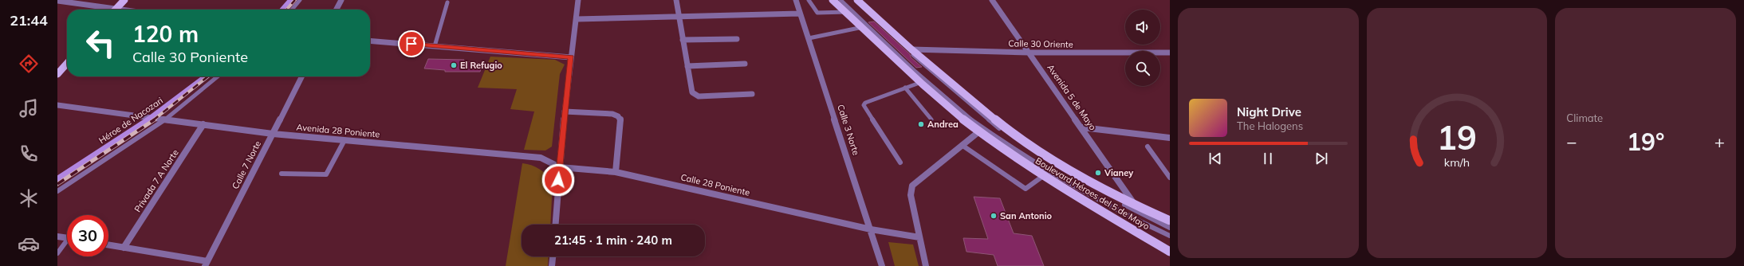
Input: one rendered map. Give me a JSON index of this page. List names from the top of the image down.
{
  "streets": {
    "main road": ["Boulevard Héroes del 5 de Mayo"],
    "street": [
      "Calle 30 Oriente",
      "Avenida 5 de Mayo",
      "Héroe de Nacozari",
      "Calle 3 Norte",
      "Avenida 28 Poniente",
      "Calle 7 Norte",
      "Privada 7 A Norte",
      "Calle 28 Poniente"
    ]
  },
  "crossings": [
    ["Calle 30 Oriente", "Avenida 5 de Mayo"],
    ["Calle 30 Oriente", "Boulevard Héroes del 5 de Mayo"],
    ["Avenida 5 de Mayo", "Boulevard Héroes del 5 de Mayo"],
    ["Héroe de Nacozari", "Avenida 28 Poniente"],
    ["Calle 3 Norte", "Calle 28 Poniente"],
    ["Avenida 28 Poniente", "Calle 7 Norte"],
    ["Avenida 28 Poniente", "Privada 7 A Norte"],
    ["Avenida 28 Poniente", "Calle 28 Poniente"]
  ],
  "places": [
    "El Refugio",
    "Andrea",
    "Vianey",
    "San Antonio"
  ],
  "page": {
    "tabs": "21:44",
    "tile": "Climate",
    "turn": ["120 m", "Calle 30 Poniente"],
    "song": ["Night Drive", "The Halogens"],
    "heat": ["−", "19°", "+"],
    "limit": "30",
    "trip": "21:45 · 1 min · 240 m",
    "gauge": ["19", "km/h"]
  }
}
